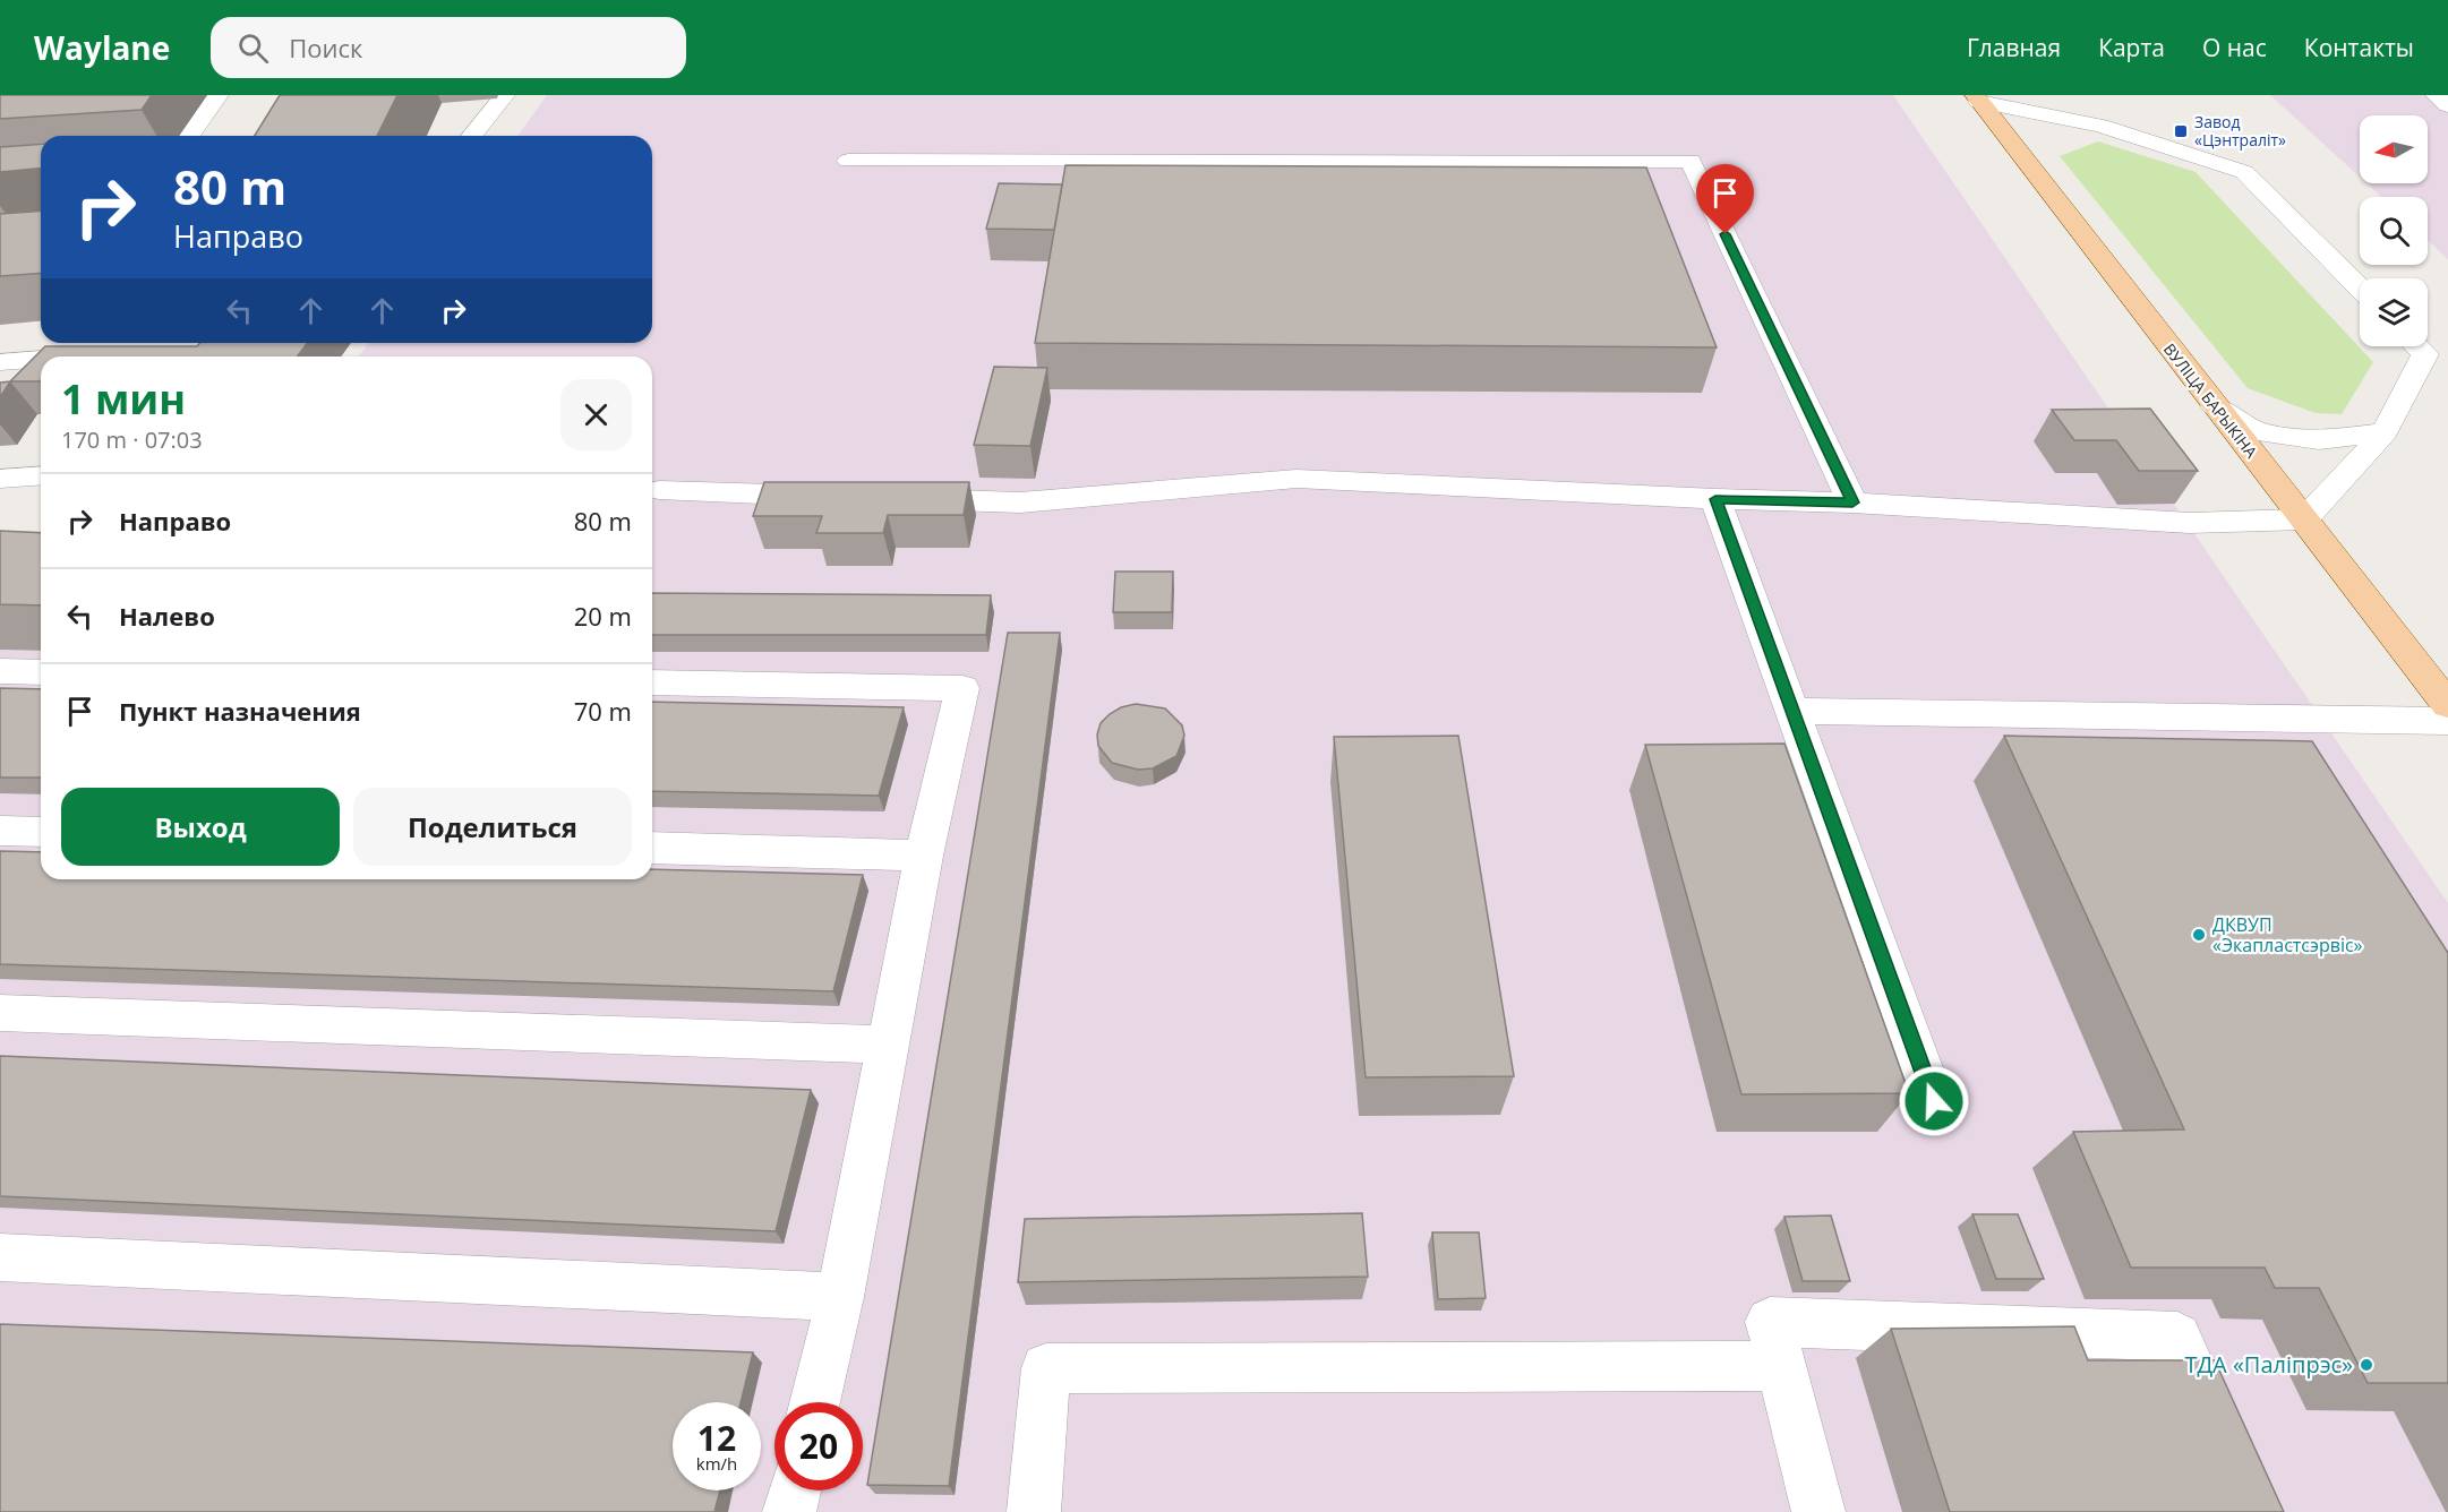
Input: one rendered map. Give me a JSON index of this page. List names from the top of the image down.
{
  "streets": {
    "main road": ["ВУЛІЦА БАРЫКІНА"]
  },
  "places": {
    "transit": ["Завод «Цэнтраліт»"],
    "other": ["ДКВУП «Экапластсэрвіс»", "ТДА «Паліпрэс»"]
  },
  "north": "left",
  "page": {
    "header": "Waylane",
    "search": "Поиск",
    "nav": [
      "Главная",
      "Карта",
      "О нас",
      "Контакты"
    ],
    "turn": ["80 m", "Направо"],
    "heading": ["1 мин", "170 m · 07:03"],
    "list": [
      {
        "name": "Направо",
        "value": "80 m"
      },
      {
        "name": "Налево",
        "value": "20 m"
      },
      {
        "name": "Пункт назначения",
        "value": "70 m"
      }
    ],
    "buttons": ["Выход", "Поделиться"],
    "speed": "12 km/h",
    "limit": "20"
  }
}
